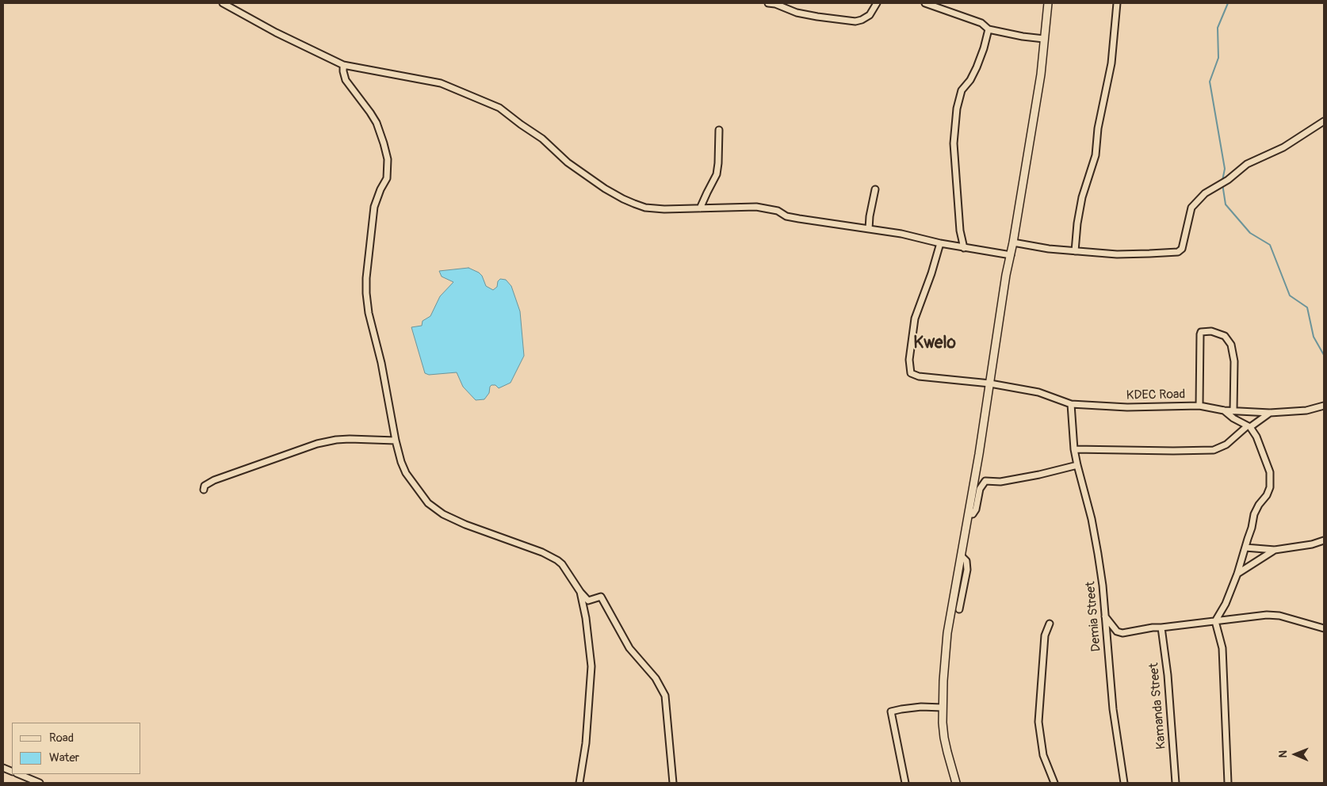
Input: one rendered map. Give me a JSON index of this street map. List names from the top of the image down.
{
  "streets": {
    "street": ["KDEC Road", "Demia Street", "Kamanda Street"]
  },
  "crossings": [
    ["KDEC Road", "Demia Street"]
  ],
  "districts": ["Kwelo"],
  "legend": ["Road", "Water"],
  "north": "left"
}
